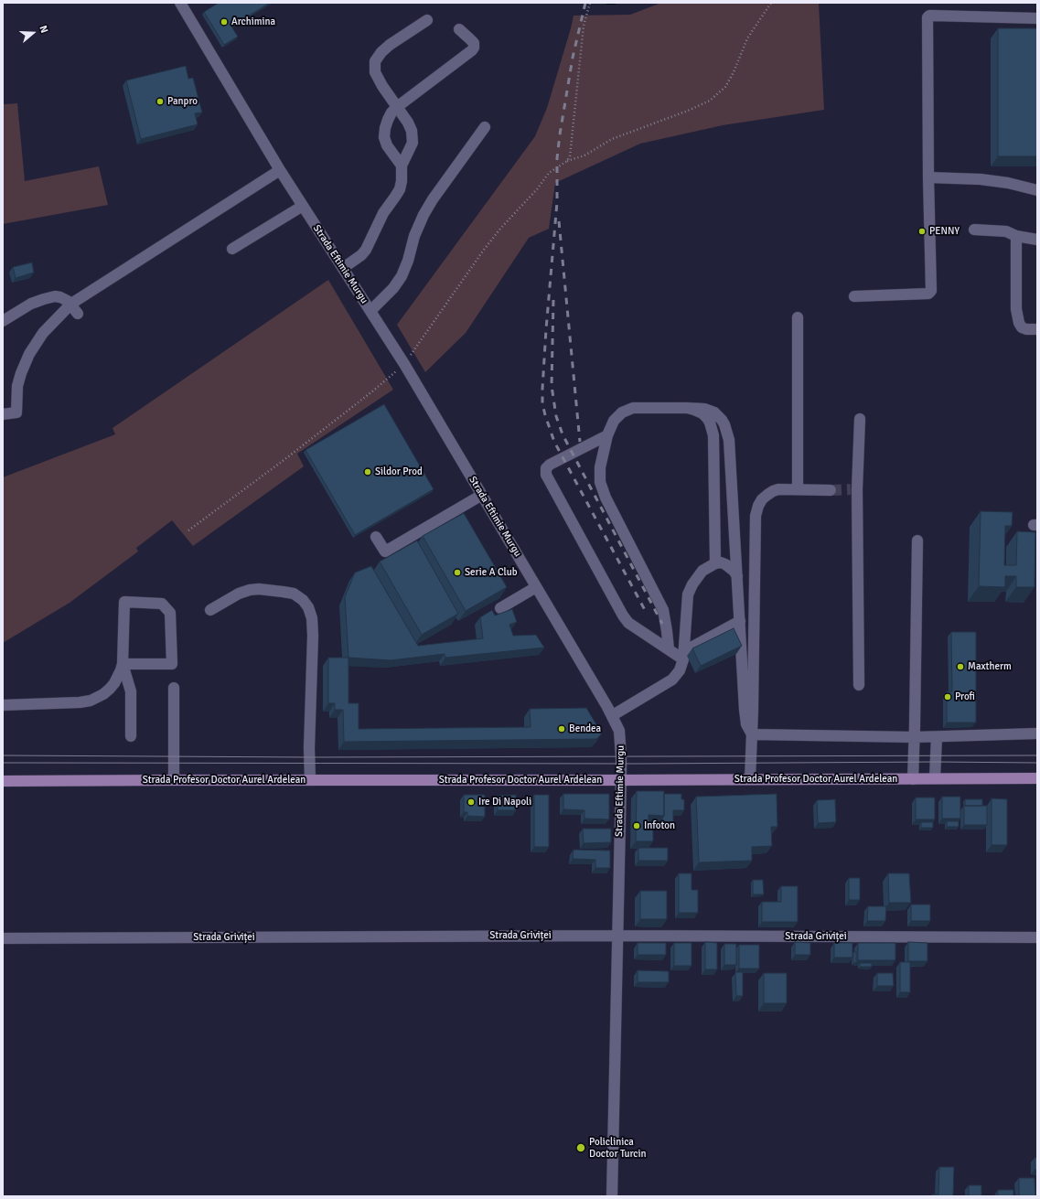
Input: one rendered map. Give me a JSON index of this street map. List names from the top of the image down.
{
  "streets": {
    "main road": ["Strada Profesor Doctor Aurel Ardelean"],
    "street": ["Strada Eftimie Murgu", "Strada Griviței"]
  },
  "crossings": [
    ["Strada Eftimie Murgu", "Strada Profesor Doctor Aurel Ardelean"],
    ["Strada Eftimie Murgu", "Strada Griviței"]
  ],
  "places": [
    "Archimina",
    "Panpro",
    "PENNY",
    "Sildor Prod",
    "Serie A Club",
    "Maxtherm",
    "Profi",
    "Bendea",
    "Ire Di Napoli",
    "Infoton",
    "Policlinica Doctor Turcin"
  ],
  "north": "right"
}
